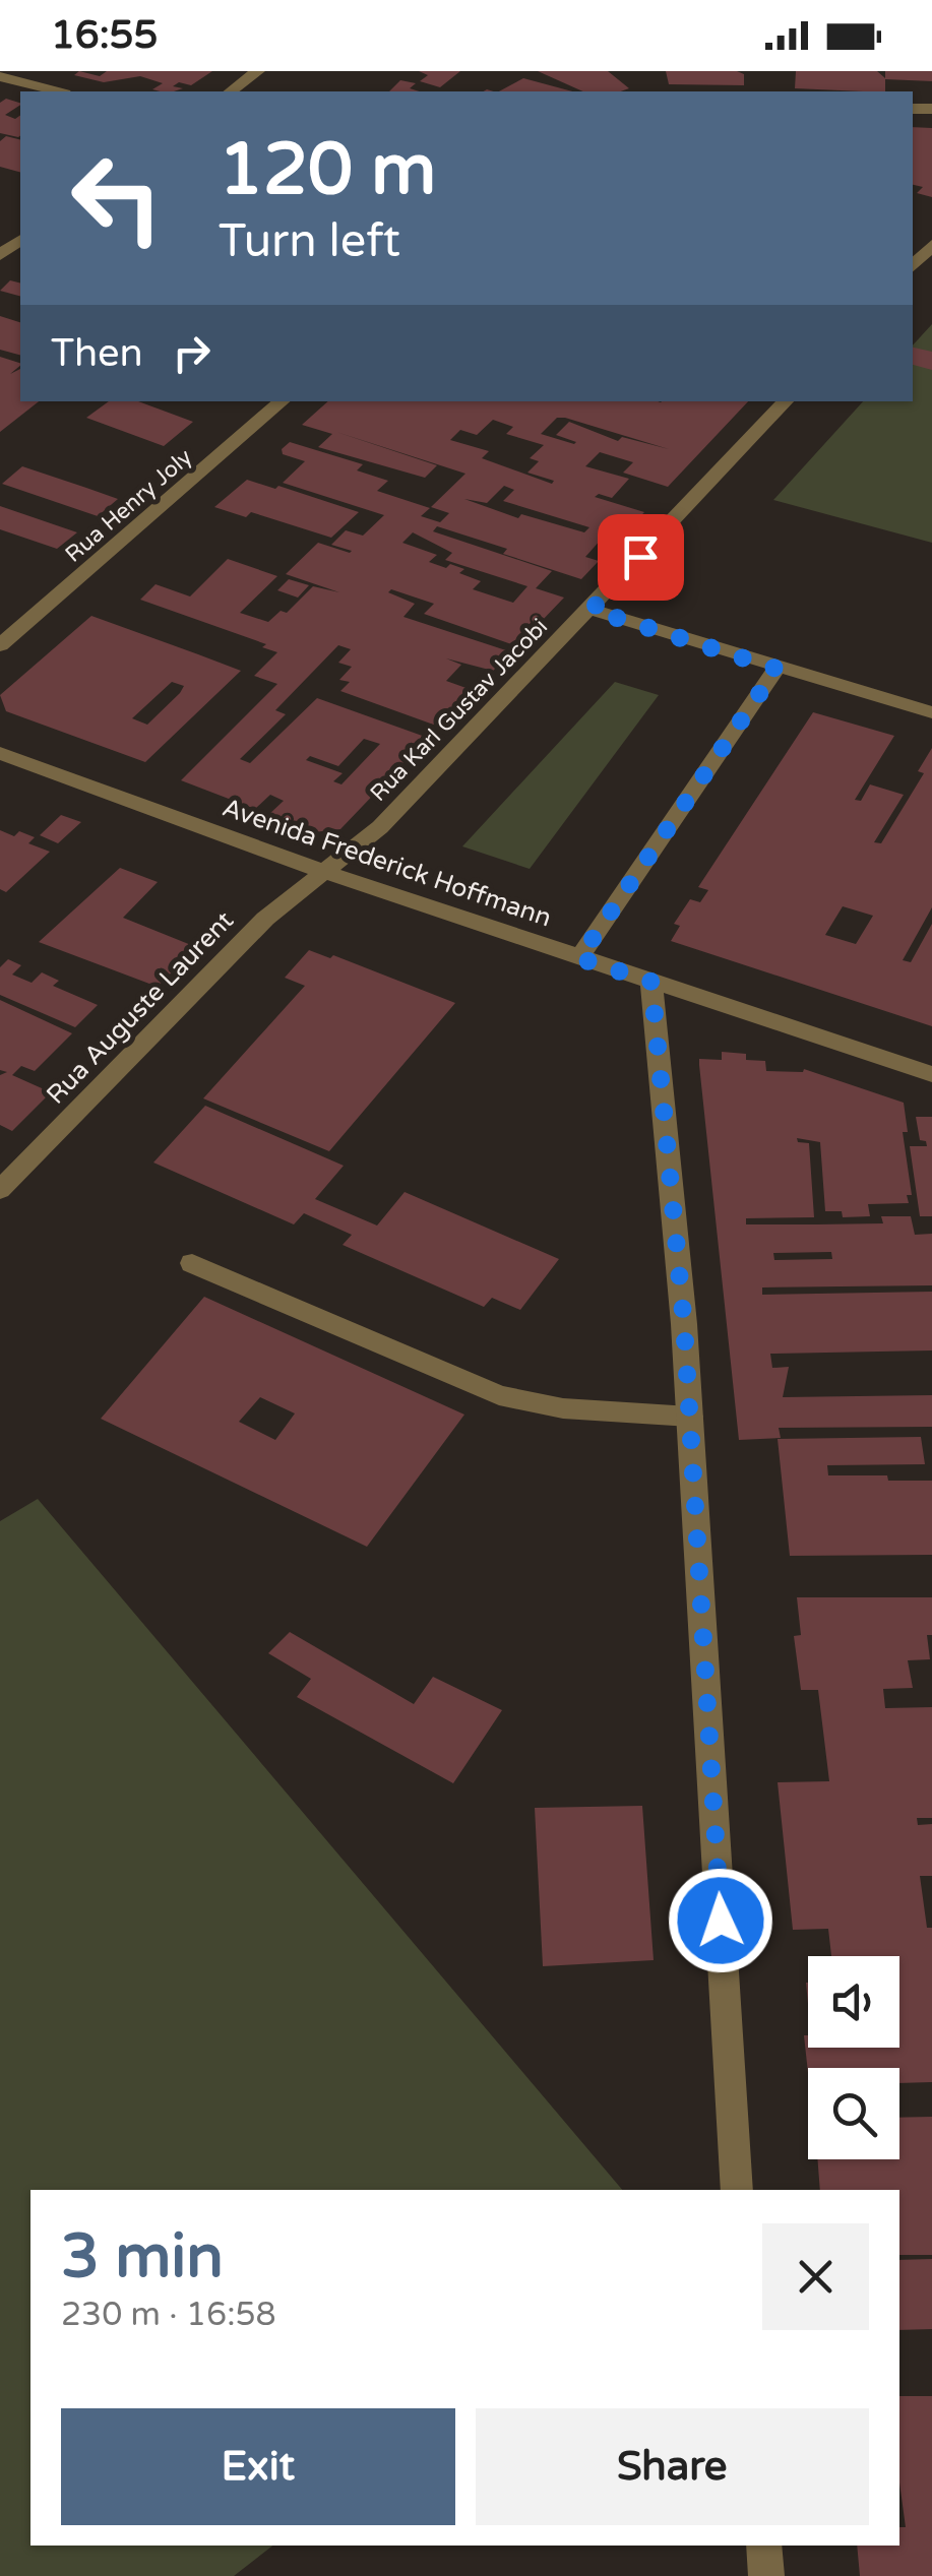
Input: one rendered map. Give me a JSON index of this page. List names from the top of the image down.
{
  "streets": {
    "street": [
      "Rua Henry Joly",
      "Rua Karl Gustav Jacobi",
      "Avenida Frederick Hoffmann",
      "Rua Auguste Laurent"
    ]
  },
  "crossings": [
    ["Rua Karl Gustav Jacobi", "Avenida Frederick Hoffmann"],
    ["Rua Karl Gustav Jacobi", "Rua Auguste Laurent"],
    ["Avenida Frederick Hoffmann", "Rua Auguste Laurent"]
  ],
  "page": {
    "status": "16:55",
    "turn": ["120 m", "Turn left"],
    "then": "Then",
    "heading": ["3 min", "230 m · 16:58"],
    "buttons": ["Exit", "Share"]
  }
}
